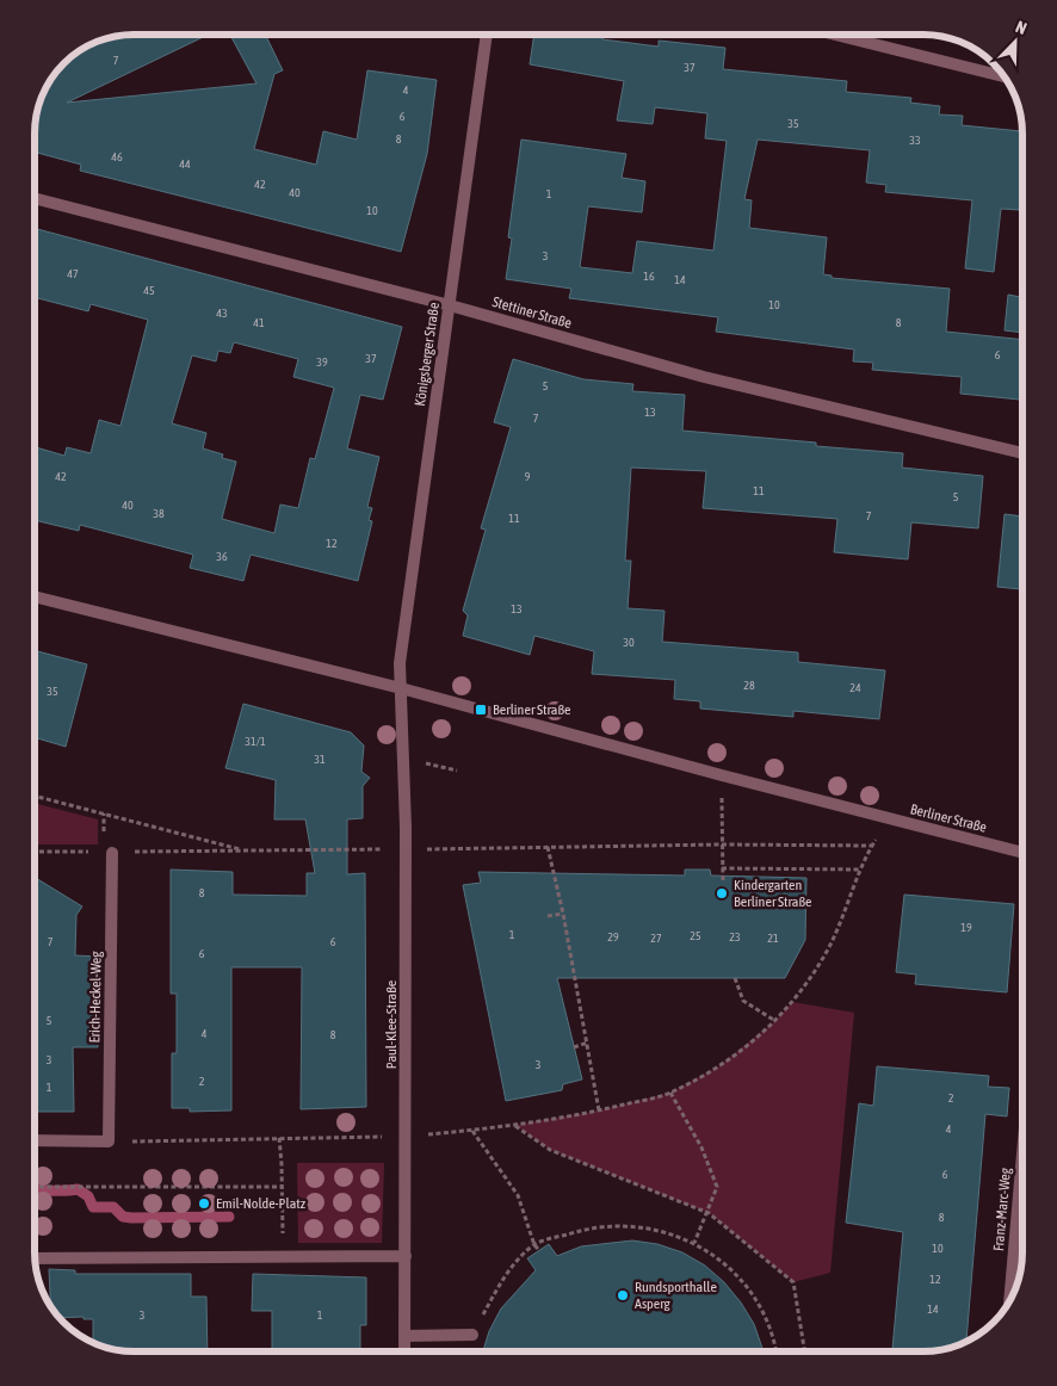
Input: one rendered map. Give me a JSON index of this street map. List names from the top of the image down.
{
  "streets": {
    "street": [
      "Stettiner Straße",
      "Königsberger Straße",
      "Berliner Straße",
      "Erich-Heckel-Weg",
      "Paul-Klee-Straße",
      "Franz-Marc-Weg"
    ]
  },
  "crossings": [
    ["Stettiner Straße", "Königsberger Straße"],
    ["Königsberger Straße", "Berliner Straße"],
    ["Königsberger Straße", "Paul-Klee-Straße"],
    ["Berliner Straße", "Paul-Klee-Straße"]
  ],
  "places": {
    "transit": ["Berliner Straße"],
    "other": ["Kindergarten Berliner Straße", "Emil-Nolde-Platz", "Rundsporthalle Asperg"]
  },
  "house_numbers": [
    "7",
    "37",
    "4",
    "6",
    "35",
    "8",
    "33",
    "46",
    "44",
    "42",
    "40",
    "1",
    "10",
    "3",
    "47",
    "16",
    "14",
    "45",
    "10",
    "43",
    "41",
    "8",
    "6",
    "37",
    "39",
    "5",
    "13",
    "7",
    "42",
    "9",
    "11",
    "5",
    "40",
    "38",
    "7",
    "11",
    "12",
    "36",
    "13",
    "30",
    "28",
    "24",
    "35",
    "31/1",
    "31",
    "8",
    "19",
    "1",
    "25",
    "29",
    "23",
    "27",
    "21",
    "7",
    "6",
    "6",
    "5",
    "4",
    "8",
    "3",
    "3",
    "2",
    "1",
    "2",
    "4",
    "6",
    "8",
    "10",
    "12",
    "14",
    "3",
    "1"
  ],
  "north": "top right"
}
